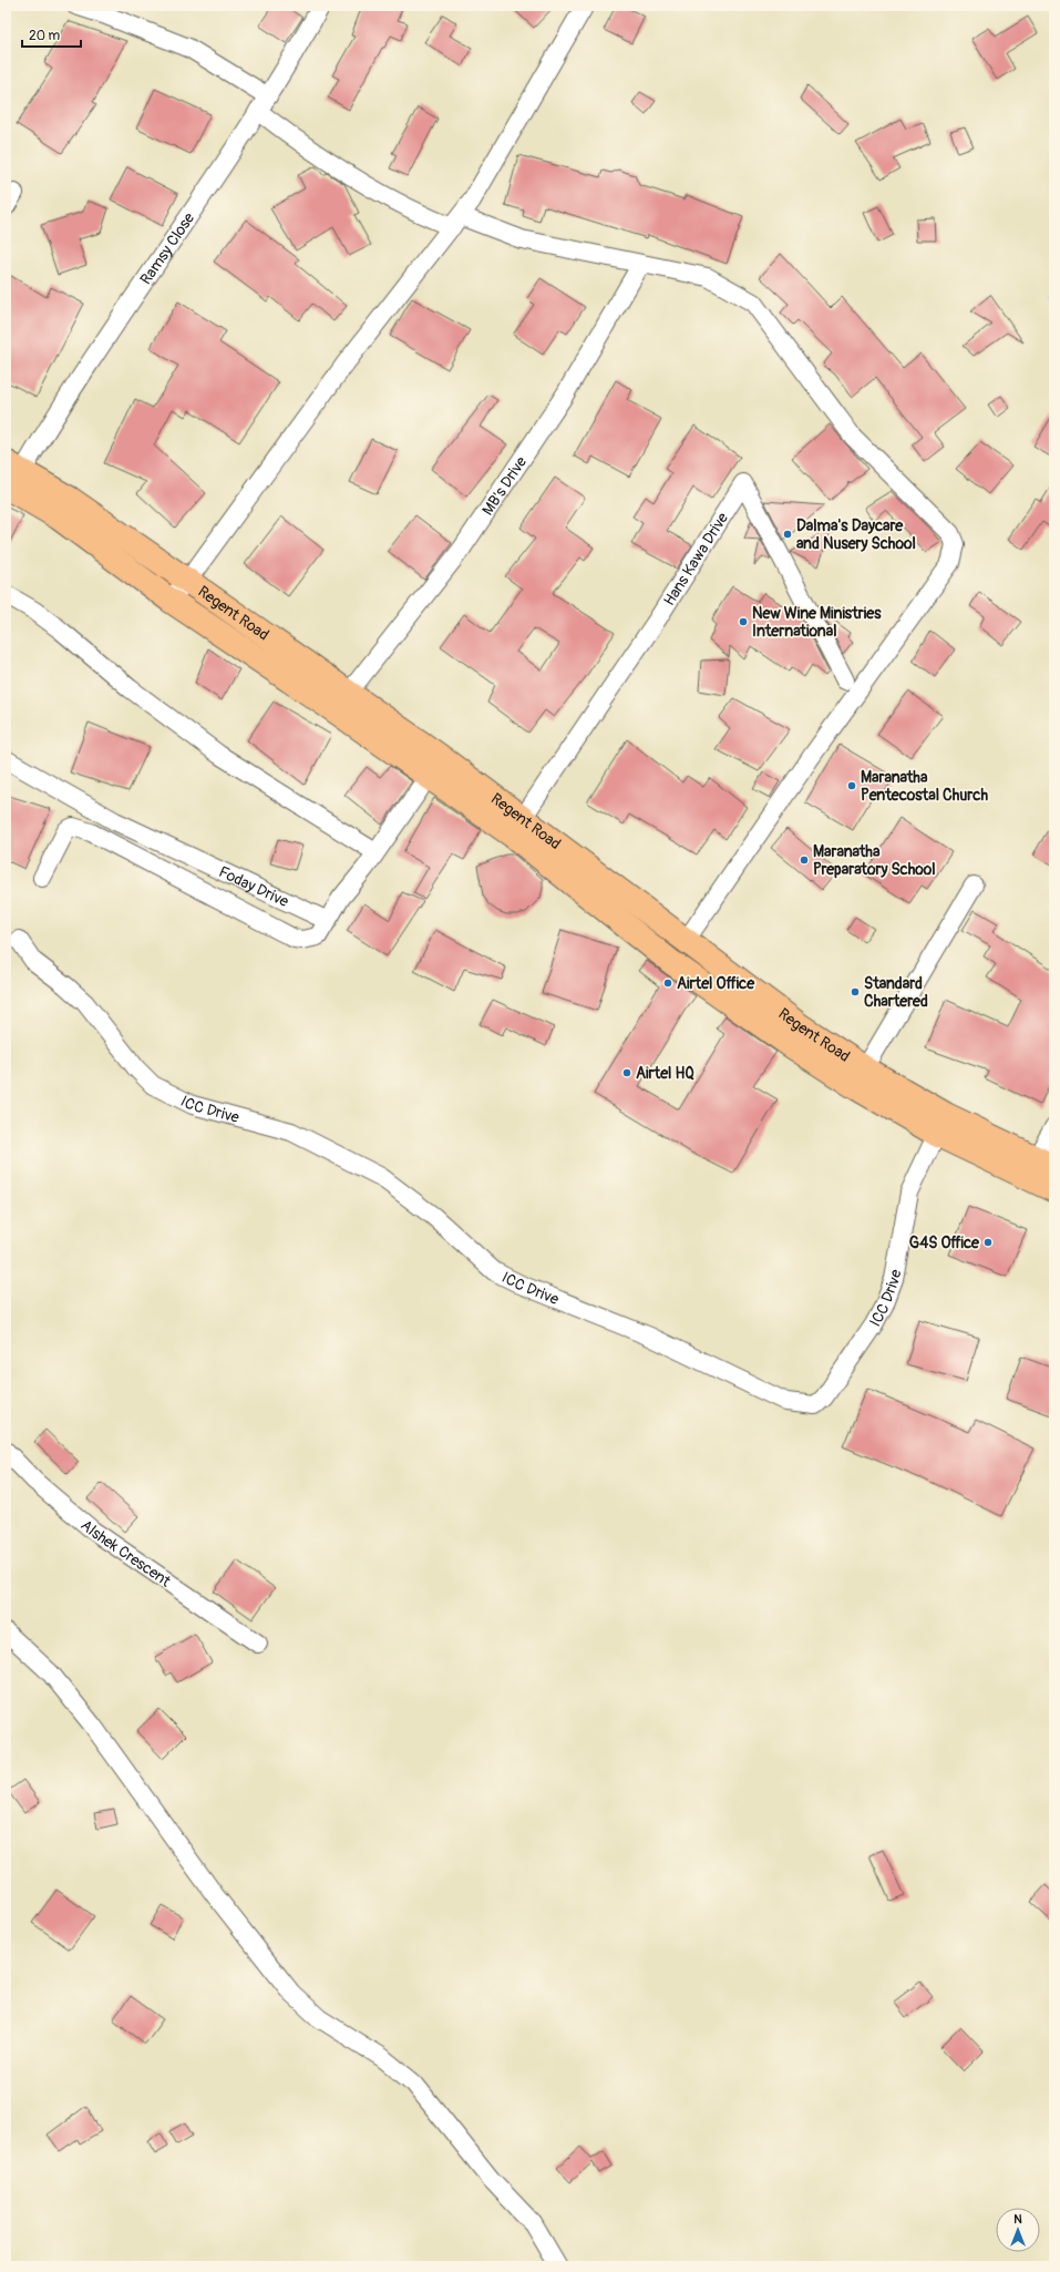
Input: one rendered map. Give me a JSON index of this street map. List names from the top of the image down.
{
  "streets": {
    "main road": ["Regent Road"],
    "street": [
      "Ramsy Close",
      "MB's Drive",
      "Hans Kawa Drive",
      "Foday Drive",
      "ICC Drive",
      "Alshek Crescent"
    ]
  },
  "crossings": [
    ["Ramsy Close", "Regent Road"],
    ["MB's Drive", "Regent Road"],
    ["Hans Kawa Drive", "Regent Road"],
    ["Regent Road", "ICC Drive"]
  ],
  "places": [
    "Dalma's Daycare and Nusery School",
    "New Wine Ministries International",
    "Maranatha Pentecostal Church",
    "Maranatha Preparatory School",
    "Airtel Office",
    "Standard Chartered",
    "Airtel HQ",
    "G4S Office"
  ],
  "scale_bar": "20 m",
  "north": "top"
}
